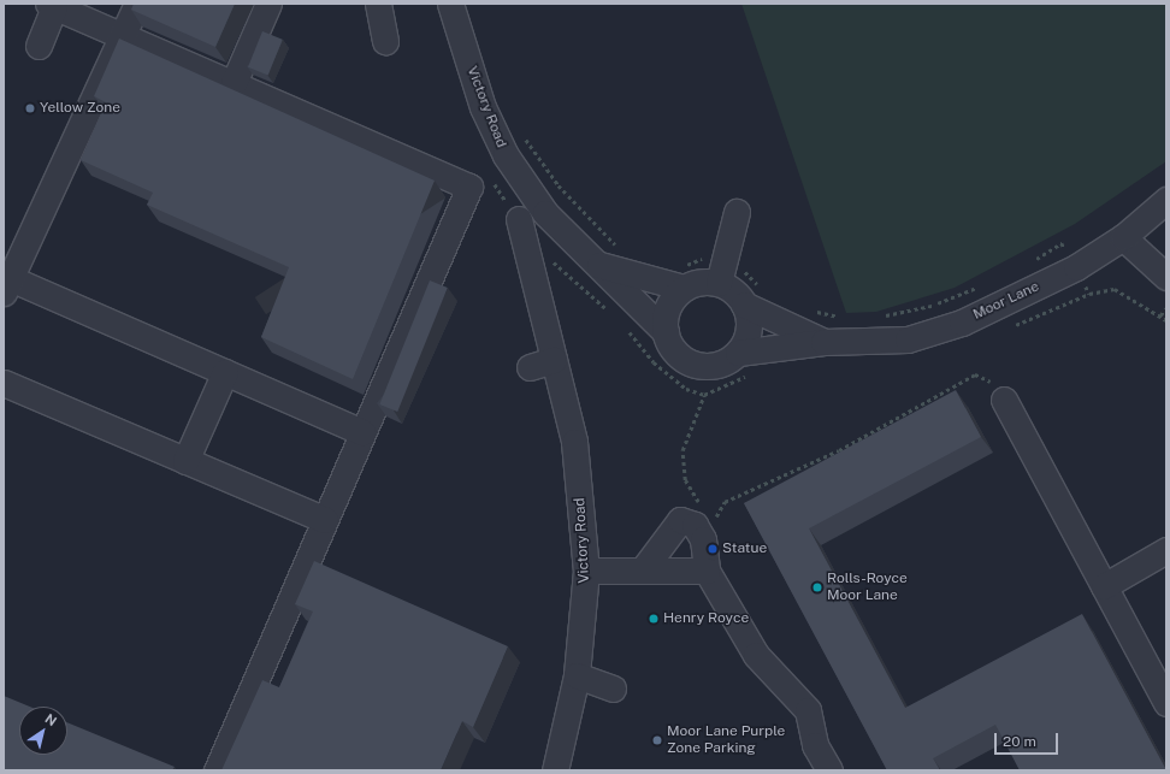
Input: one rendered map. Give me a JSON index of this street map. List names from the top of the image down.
{
  "streets": {
    "street": ["Victory Road", "Moor Lane"]
  },
  "crossings": [
    ["Victory Road", "Moor Lane"]
  ],
  "places": [
    "Yellow Zone",
    "Statue",
    "Rolls-Royce Moor Lane",
    "Henry Royce",
    "Moor Lane Purple Zone Parking"
  ],
  "scale_bar": "20 m",
  "north": "top right"
}
